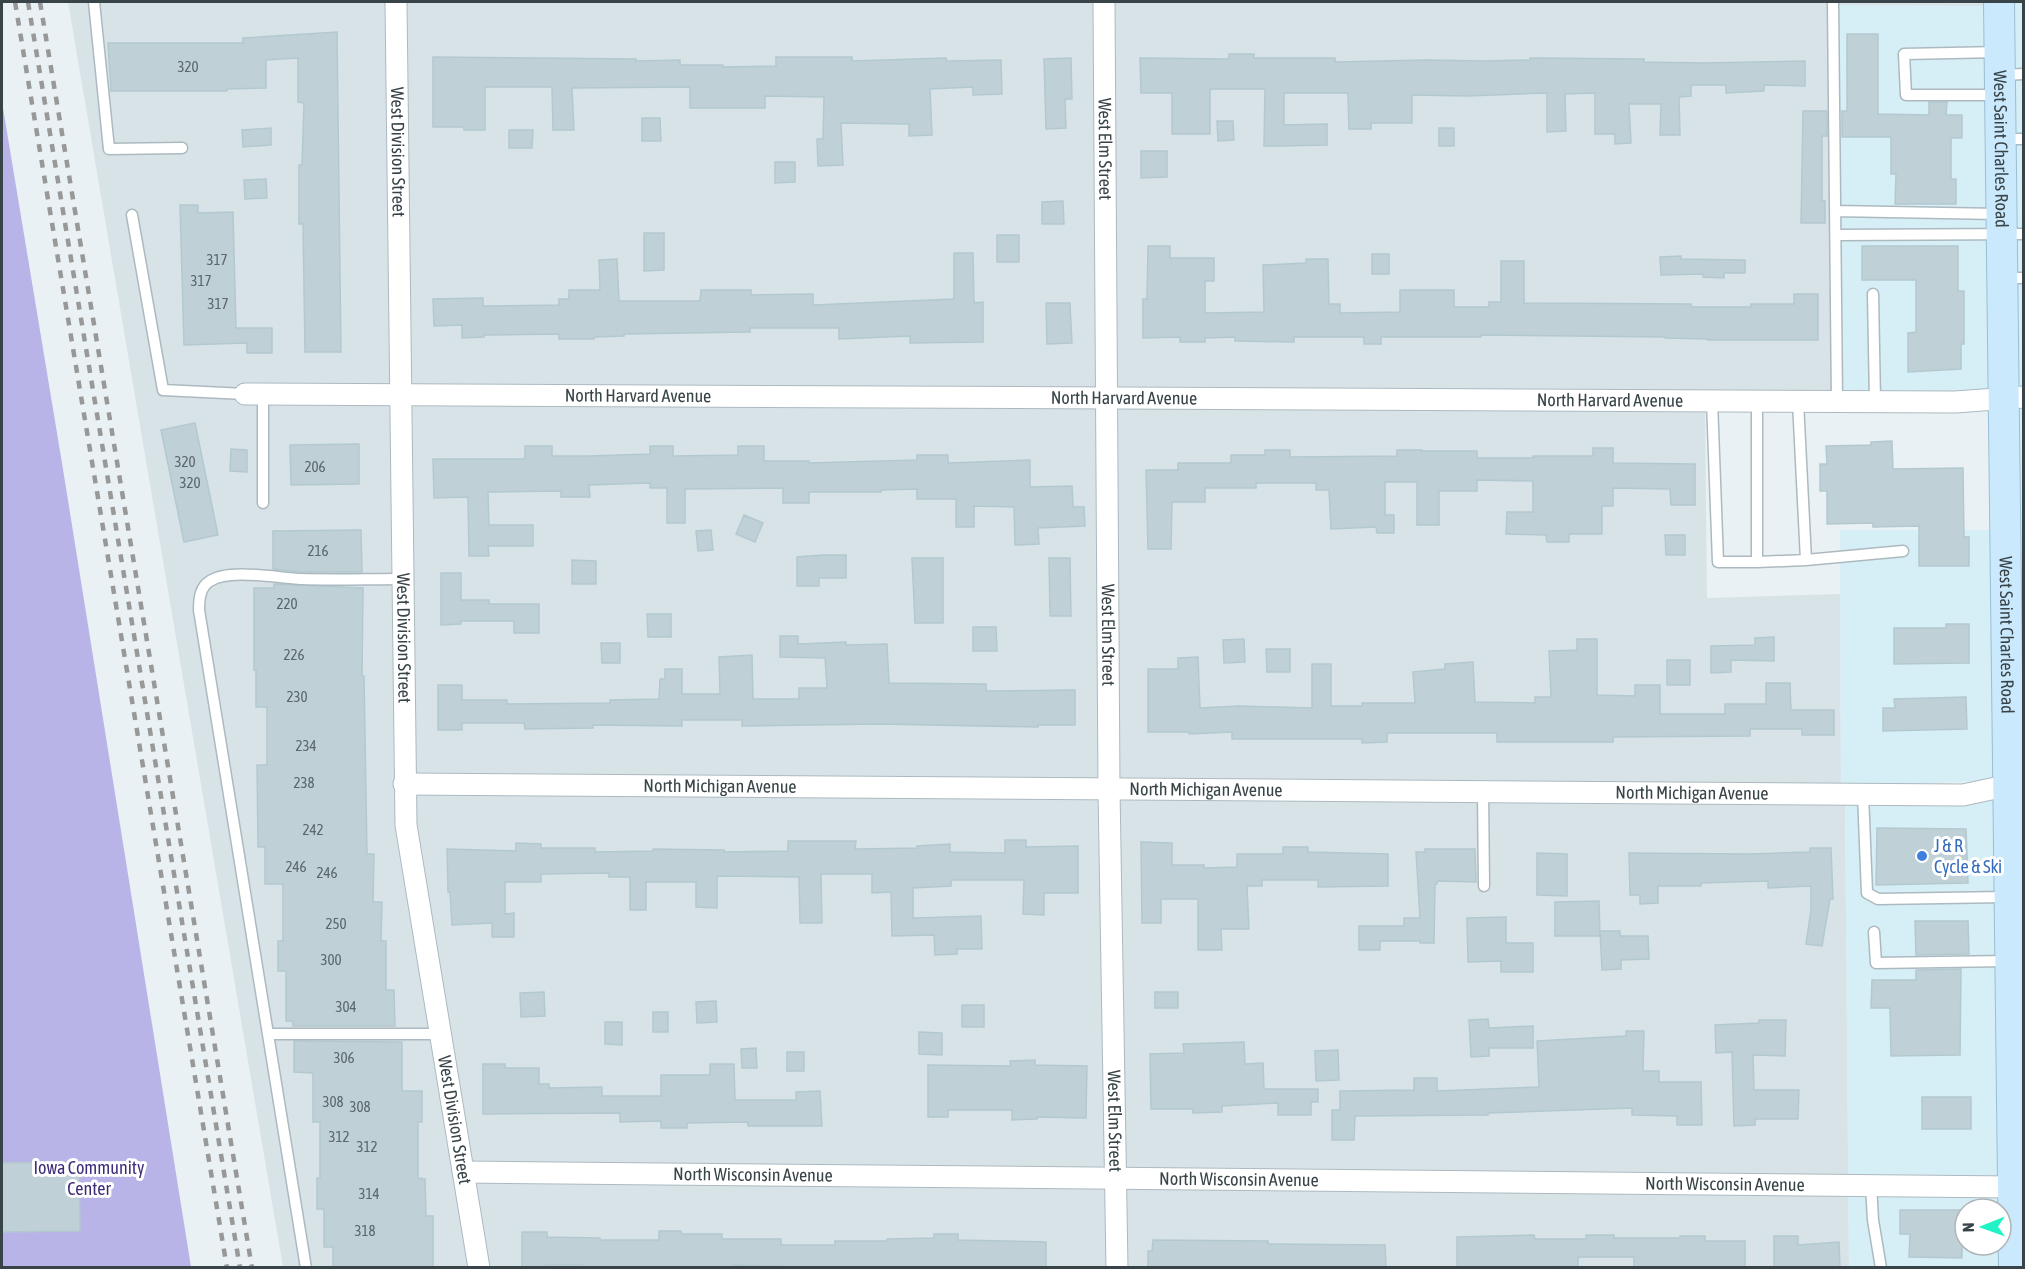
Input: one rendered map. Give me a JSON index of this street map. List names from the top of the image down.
{
  "streets": {
    "main road": ["West Saint Charles Road"],
    "street": [
      "West Elm Street",
      "West Division Street",
      "North Harvard Avenue",
      "North Michigan Avenue",
      "North Wisconsin Avenue"
    ]
  },
  "crossings": [
    ["West Elm Street", "North Harvard Avenue"],
    ["West Elm Street", "North Michigan Avenue"],
    ["West Elm Street", "North Wisconsin Avenue"],
    ["West Saint Charles Road", "North Harvard Avenue"],
    ["West Saint Charles Road", "North Michigan Avenue"],
    ["West Saint Charles Road", "North Wisconsin Avenue"],
    ["West Division Street", "North Harvard Avenue"],
    ["West Division Street", "North Michigan Avenue"],
    ["West Division Street", "North Wisconsin Avenue"]
  ],
  "parks": ["Iowa Community Center"],
  "places": ["J & R Cycle & Ski"],
  "house_numbers": [
    "320",
    "317",
    "317",
    "317",
    "320",
    "206",
    "320",
    "216",
    "220",
    "226",
    "230",
    "234",
    "238",
    "242",
    "246",
    "246",
    "250",
    "300",
    "304",
    "306",
    "308",
    "308",
    "312",
    "312",
    "314",
    "318"
  ],
  "north": "left"
}
